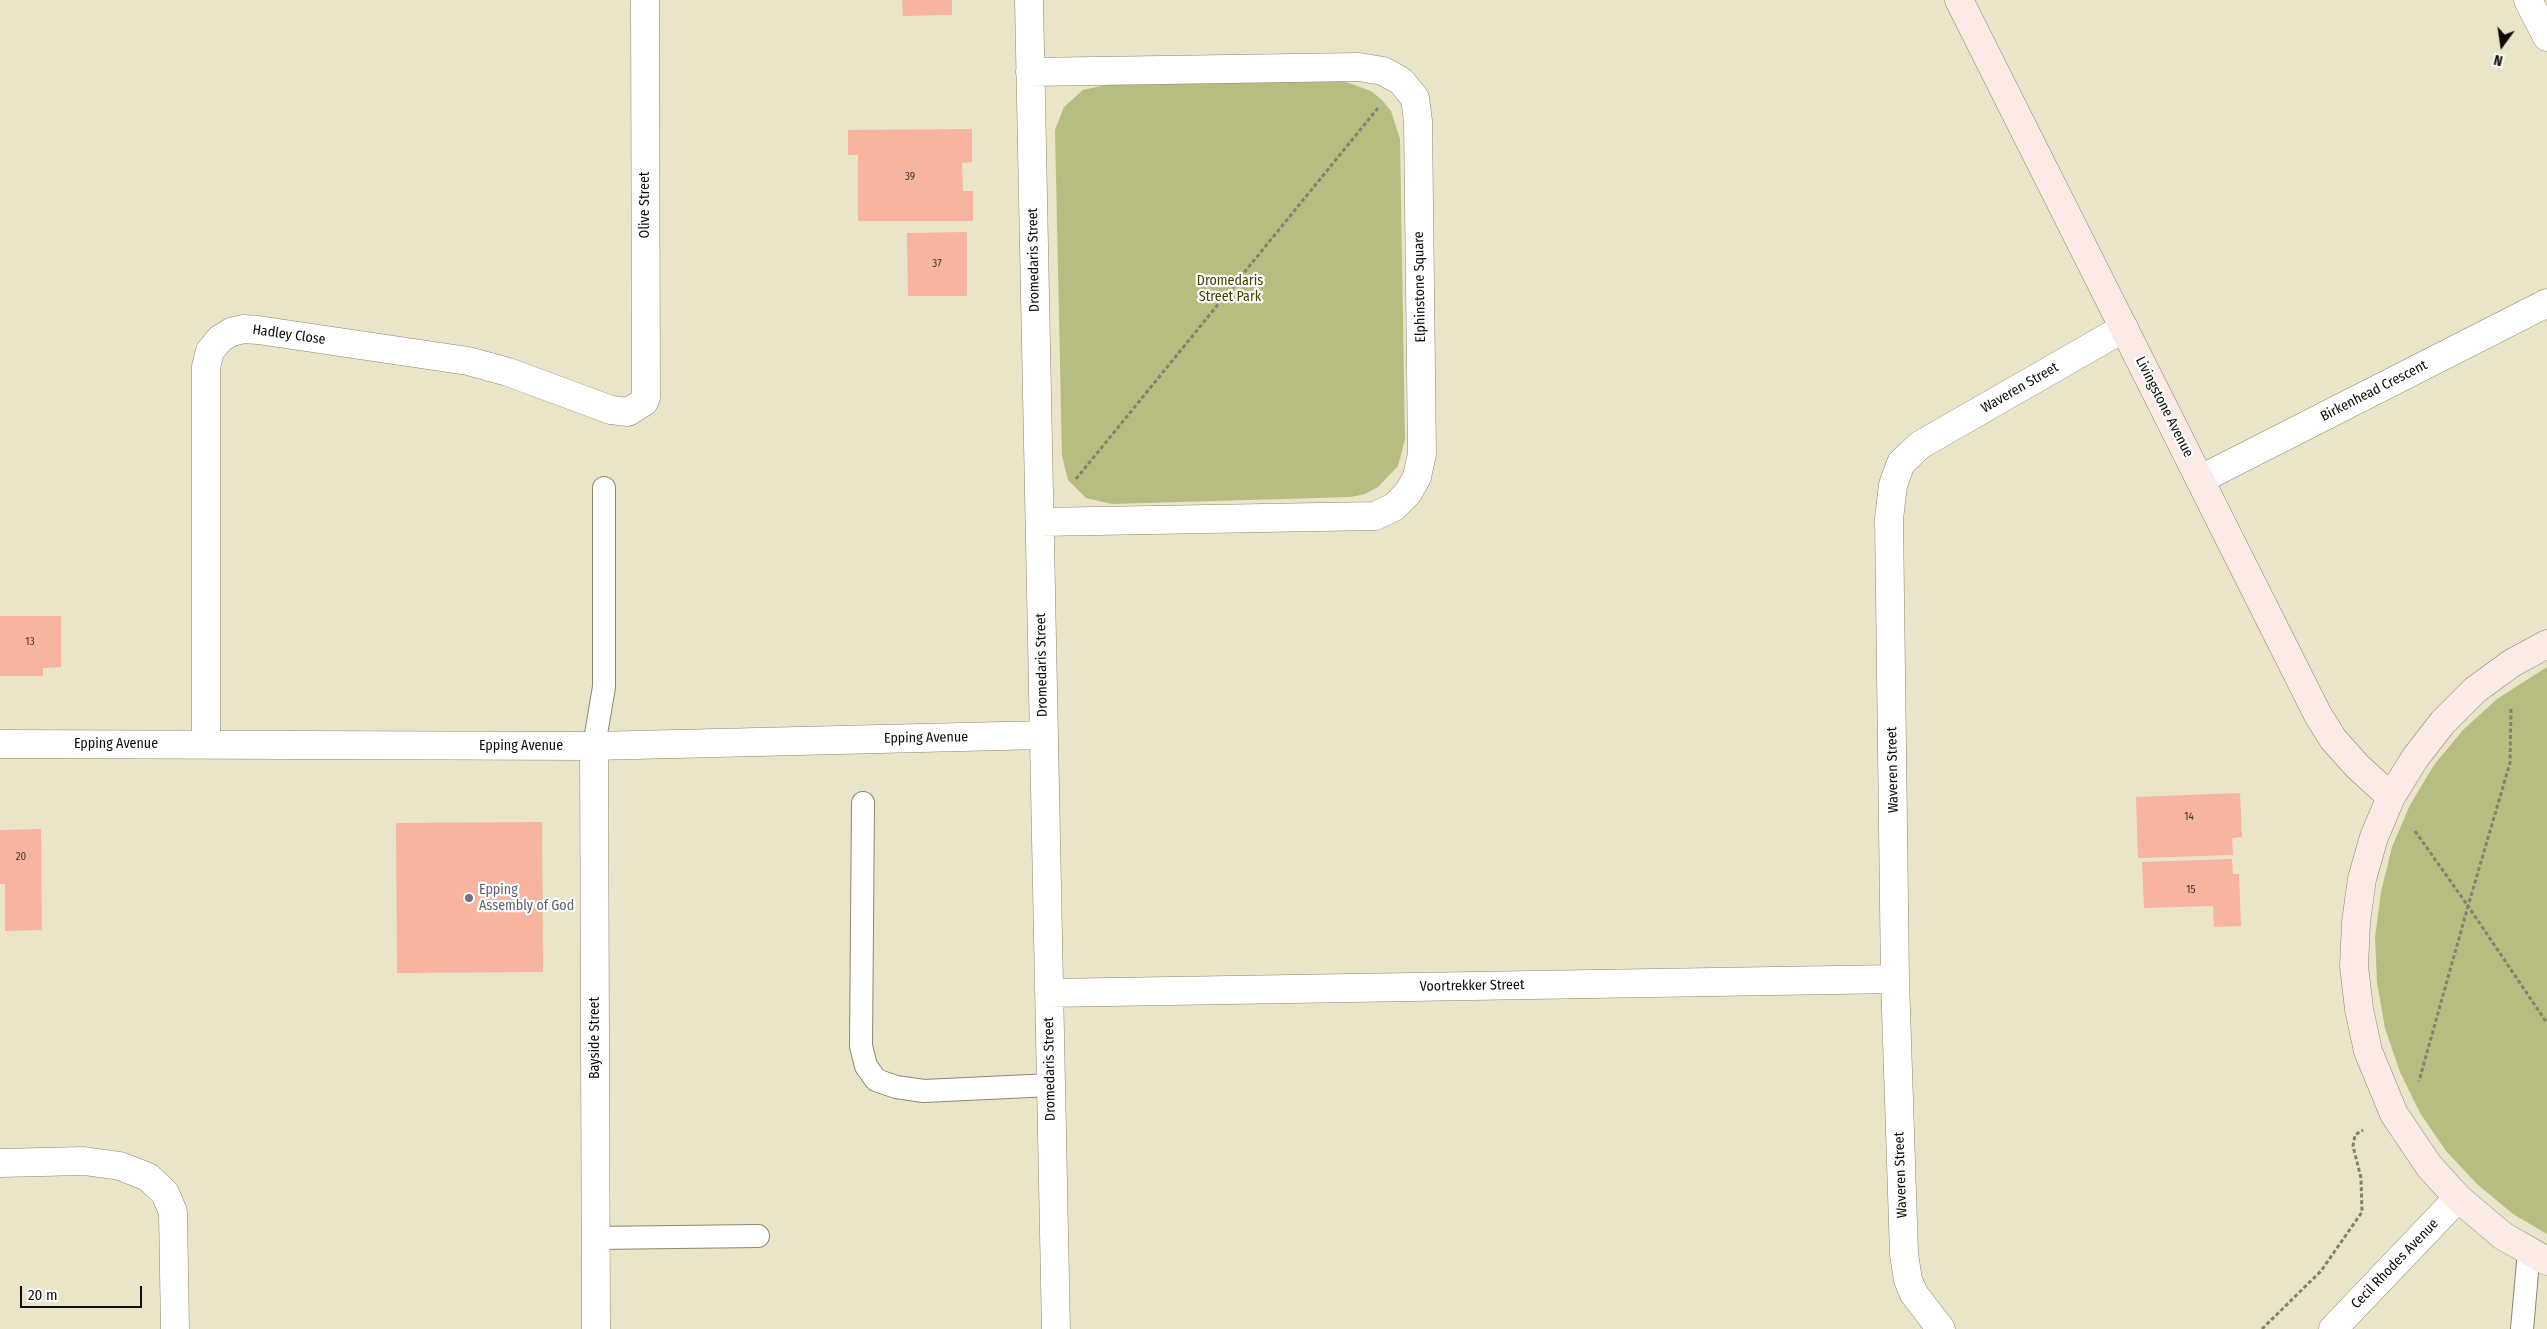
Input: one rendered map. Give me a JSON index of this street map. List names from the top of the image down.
{
  "streets": {
    "street": [
      "Olive Street",
      "Dromedaris Street",
      "Elphinstone Square",
      "Hadley Close",
      "Waveren Street",
      "Birkenhead Crescent",
      "Livingstone Avenue",
      "Epping Avenue",
      "Voortrekker Street",
      "Bayside Street",
      "Cecil Rhodes Avenue"
    ]
  },
  "crossings": [
    ["Olive Street", "Hadley Close"],
    ["Dromedaris Street", "Elphinstone Square"],
    ["Dromedaris Street", "Epping Avenue"],
    ["Dromedaris Street", "Voortrekker Street"],
    ["Hadley Close", "Epping Avenue"],
    ["Waveren Street", "Livingstone Avenue"],
    ["Waveren Street", "Voortrekker Street"],
    ["Birkenhead Crescent", "Livingstone Avenue"],
    ["Epping Avenue", "Bayside Street"]
  ],
  "parks": ["Dromedaris Street Park"],
  "places": ["Epping Assembly of God"],
  "house_numbers": [
    "39",
    "37",
    "13",
    "14",
    "20",
    "15"
  ],
  "scale_bar": "20 m",
  "north": "bottom"
}
